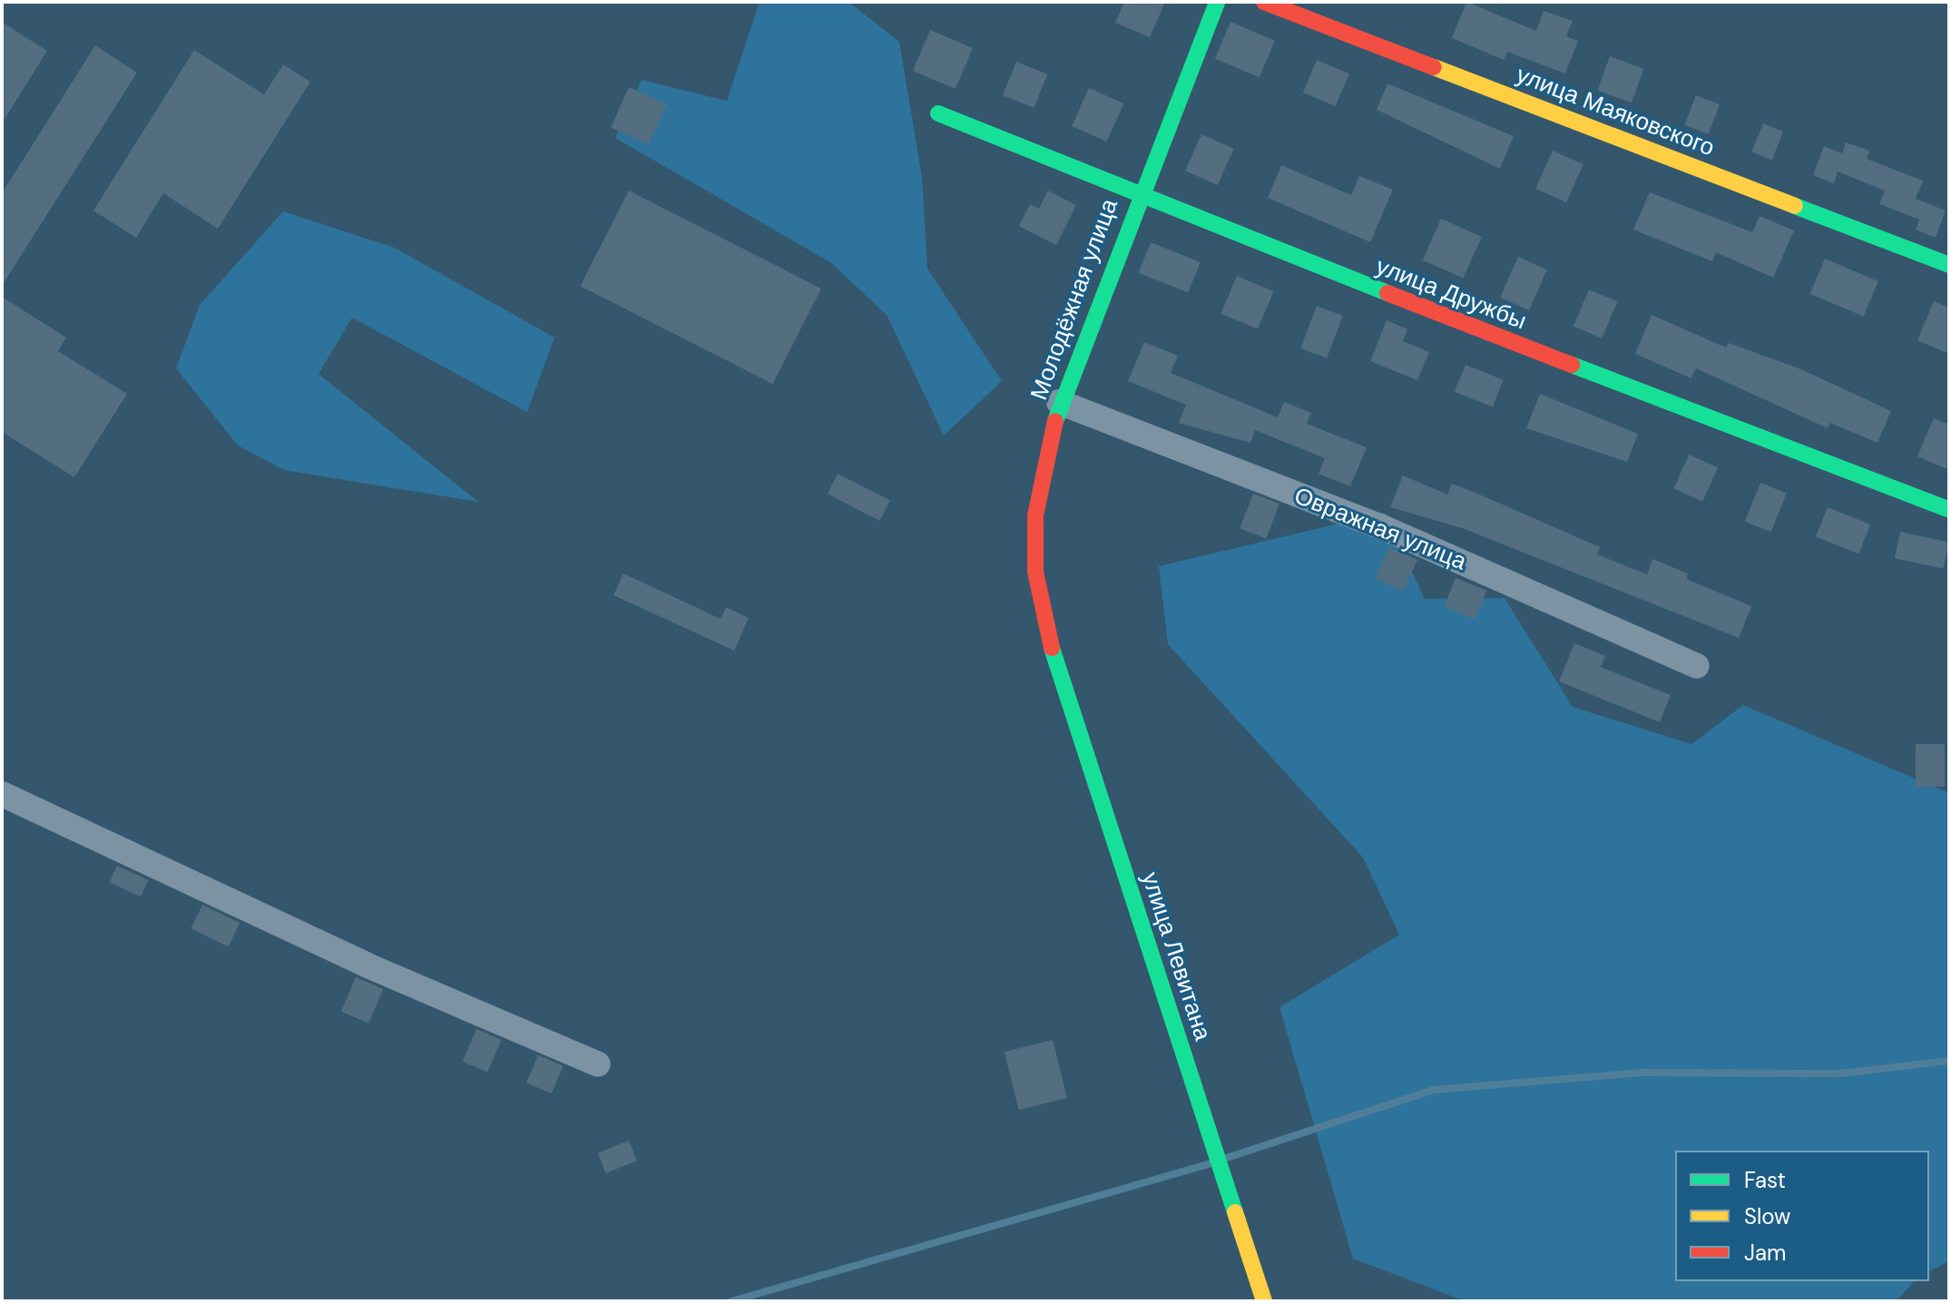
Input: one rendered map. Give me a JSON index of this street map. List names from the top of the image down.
{
  "streets": {
    "street": [
      "улица Маяковского",
      "улица Дружбы",
      "Молодёжная улица",
      "Овражная улица",
      "улица Левитана"
    ]
  },
  "crossings": [
    ["улица Дружбы", "Молодёжная улица"],
    ["Молодёжная улица", "Овражная улица"],
    ["Молодёжная улица", "улица Левитана"]
  ],
  "legend": ["Fast", "Slow", "Jam"]
}
